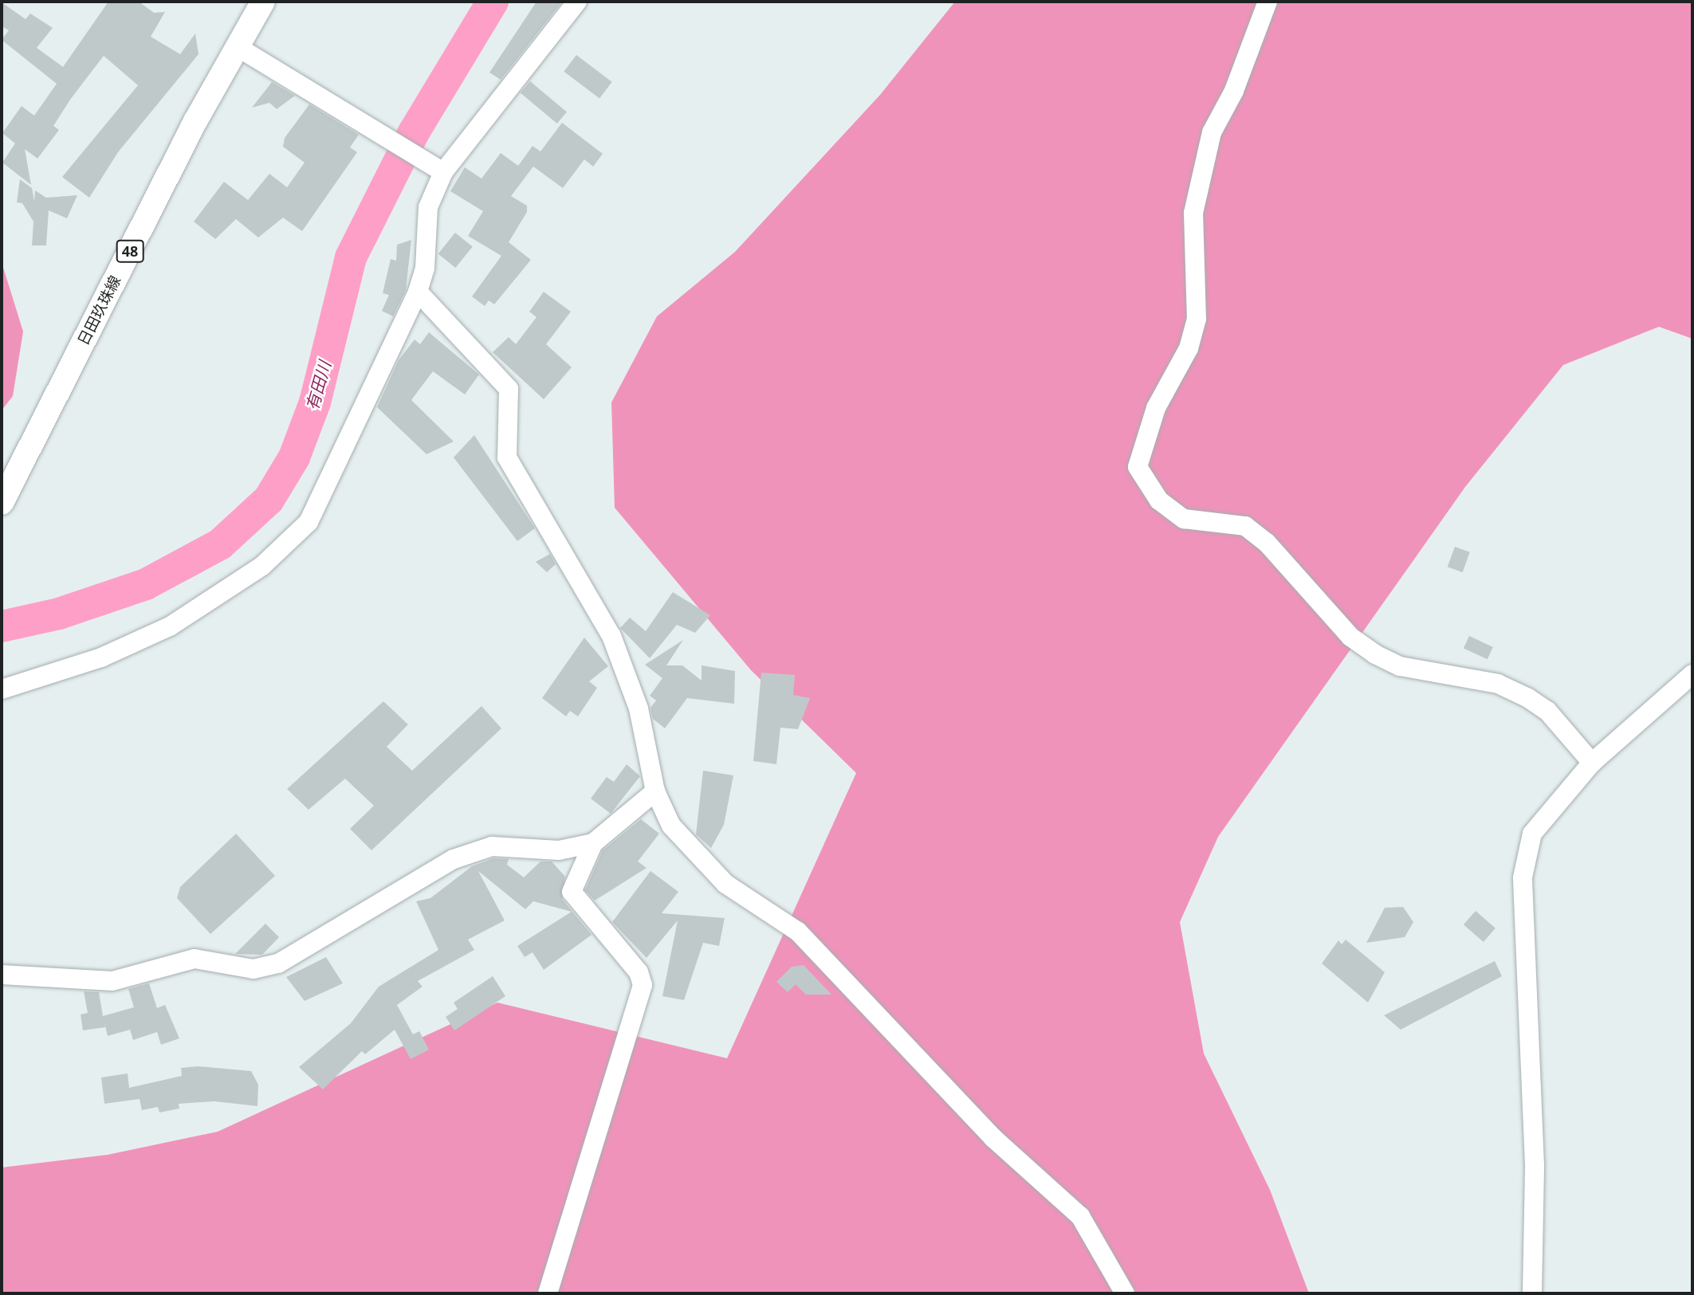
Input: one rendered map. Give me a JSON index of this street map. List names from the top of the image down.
{
  "streets": {
    "main road": ["48", "日田玖珠線"]
  },
  "water": ["有田川"]
}
